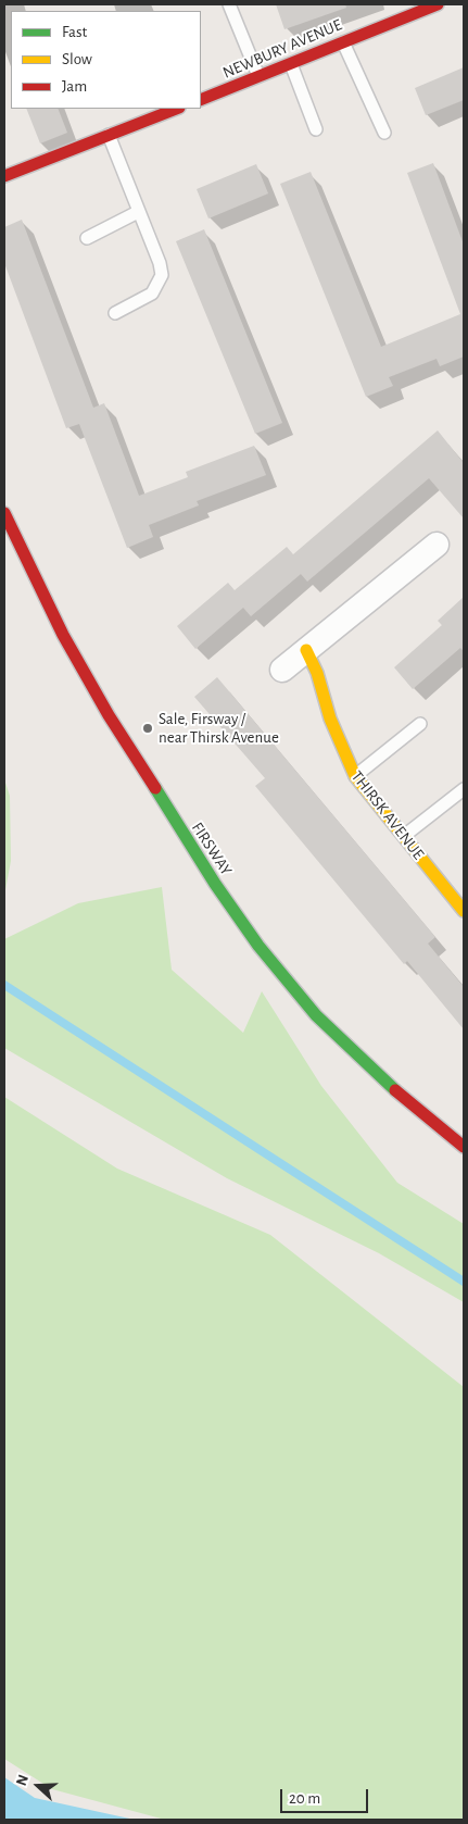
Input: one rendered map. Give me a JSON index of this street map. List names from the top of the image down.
{
  "streets": {
    "street": ["NEWBURY AVENUE", "THIRSK AVENUE", "FIRSWAY"]
  },
  "places": ["Sale, Firsway / near Thirsk Avenue"],
  "legend": ["Fast", "Slow", "Jam"],
  "scale_bar": "20 m",
  "north": "left"
}
